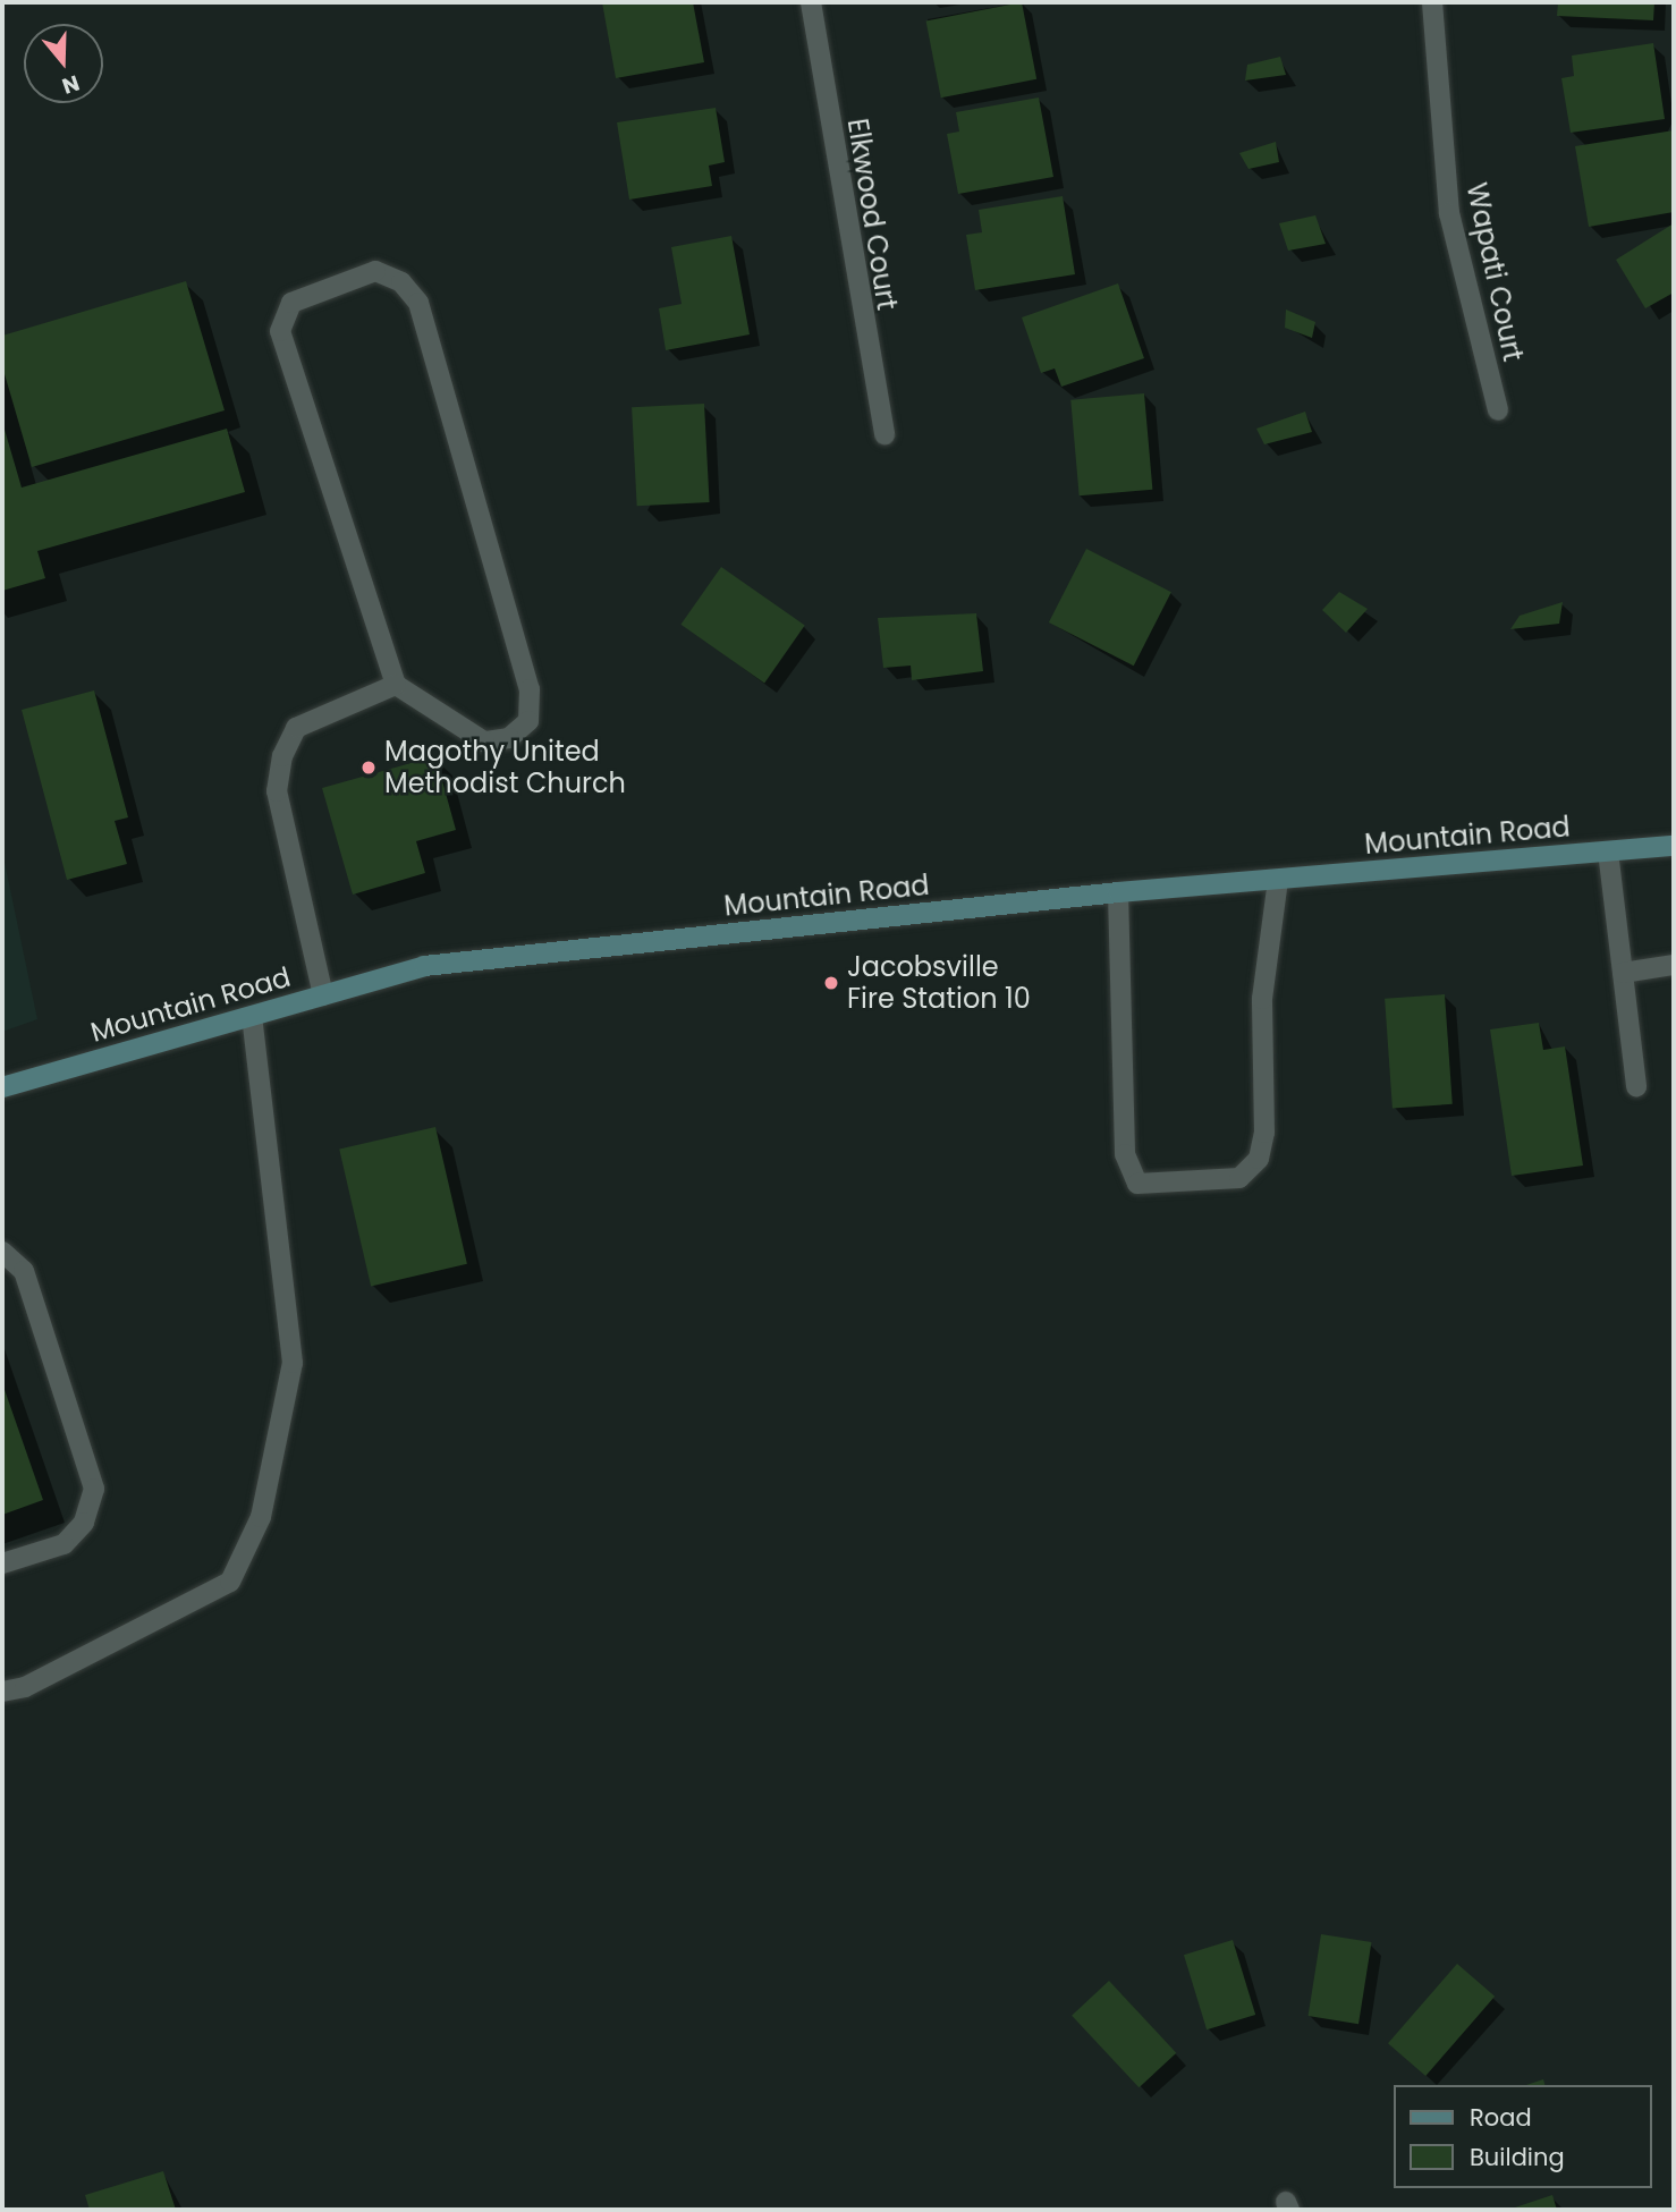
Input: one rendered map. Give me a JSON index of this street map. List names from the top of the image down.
{
  "streets": {
    "main road": ["Mountain Road"],
    "street": ["Elkwood Court", "Wapati Court"]
  },
  "places": ["Magothy United Methodist Church", "Jacobsville Fire Station 10"],
  "legend": ["Road", "Building"],
  "north": "bottom"
}
